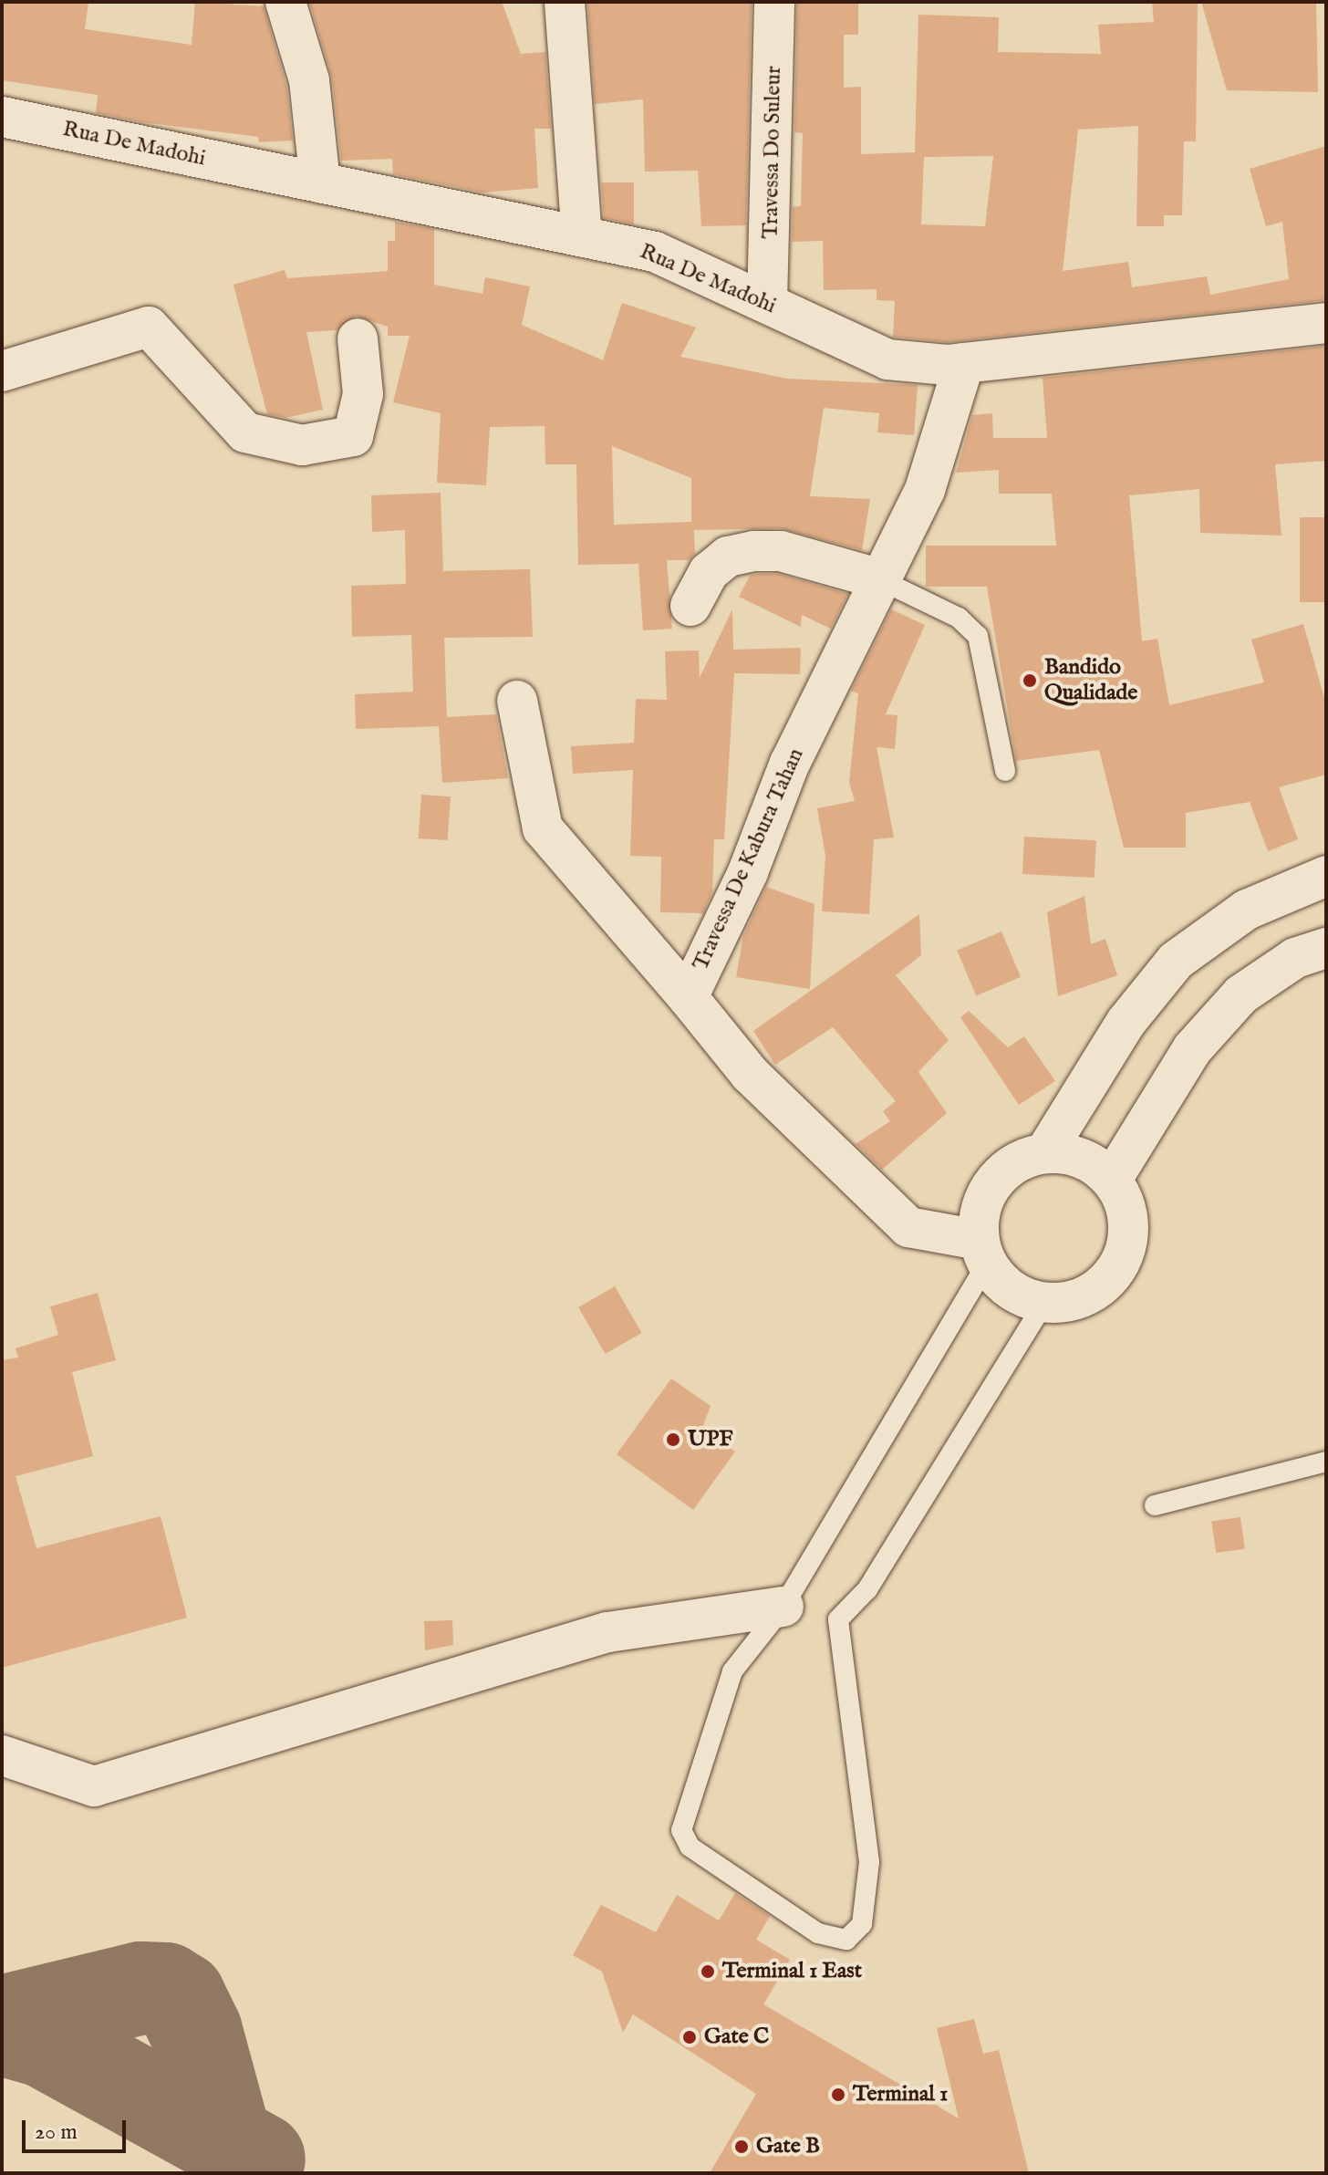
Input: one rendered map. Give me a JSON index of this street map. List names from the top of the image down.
{
  "streets": {
    "street": ["Rua De Madohi", "Travessa Do Suleur", "Travessa De Kabura Tahan"]
  },
  "crossings": [
    ["Rua De Madohi", "Travessa Do Suleur"],
    ["Rua De Madohi", "Travessa De Kabura Tahan"]
  ],
  "places": [
    "Bandido Qualidade",
    "UPF",
    "Terminal 1 East",
    "Gate C",
    "Terminal 1",
    "Gate B"
  ],
  "scale_bar": "20 m"
}
